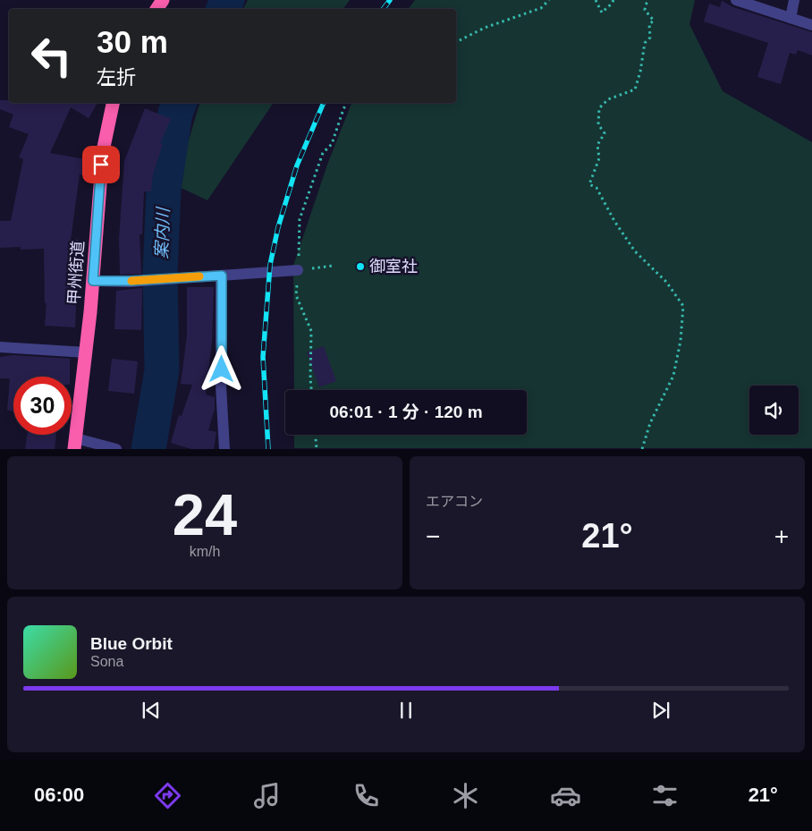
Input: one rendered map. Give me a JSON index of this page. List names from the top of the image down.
{
  "streets": {
    "highway": ["甲州街道"]
  },
  "water": ["案内川"],
  "places": ["御室社"],
  "page": {
    "turn": ["30 m", "左折"],
    "limit": "30",
    "trip": "06:01 · 1 分 · 120 m",
    "tile": [
      ["24", "km/h"],
      "エアコン"
    ],
    "heat": ["−", "21°", "+"],
    "song": ["Blue Orbit", "Sona"],
    "tabs": ["06:00", "21°"]
  }
}
